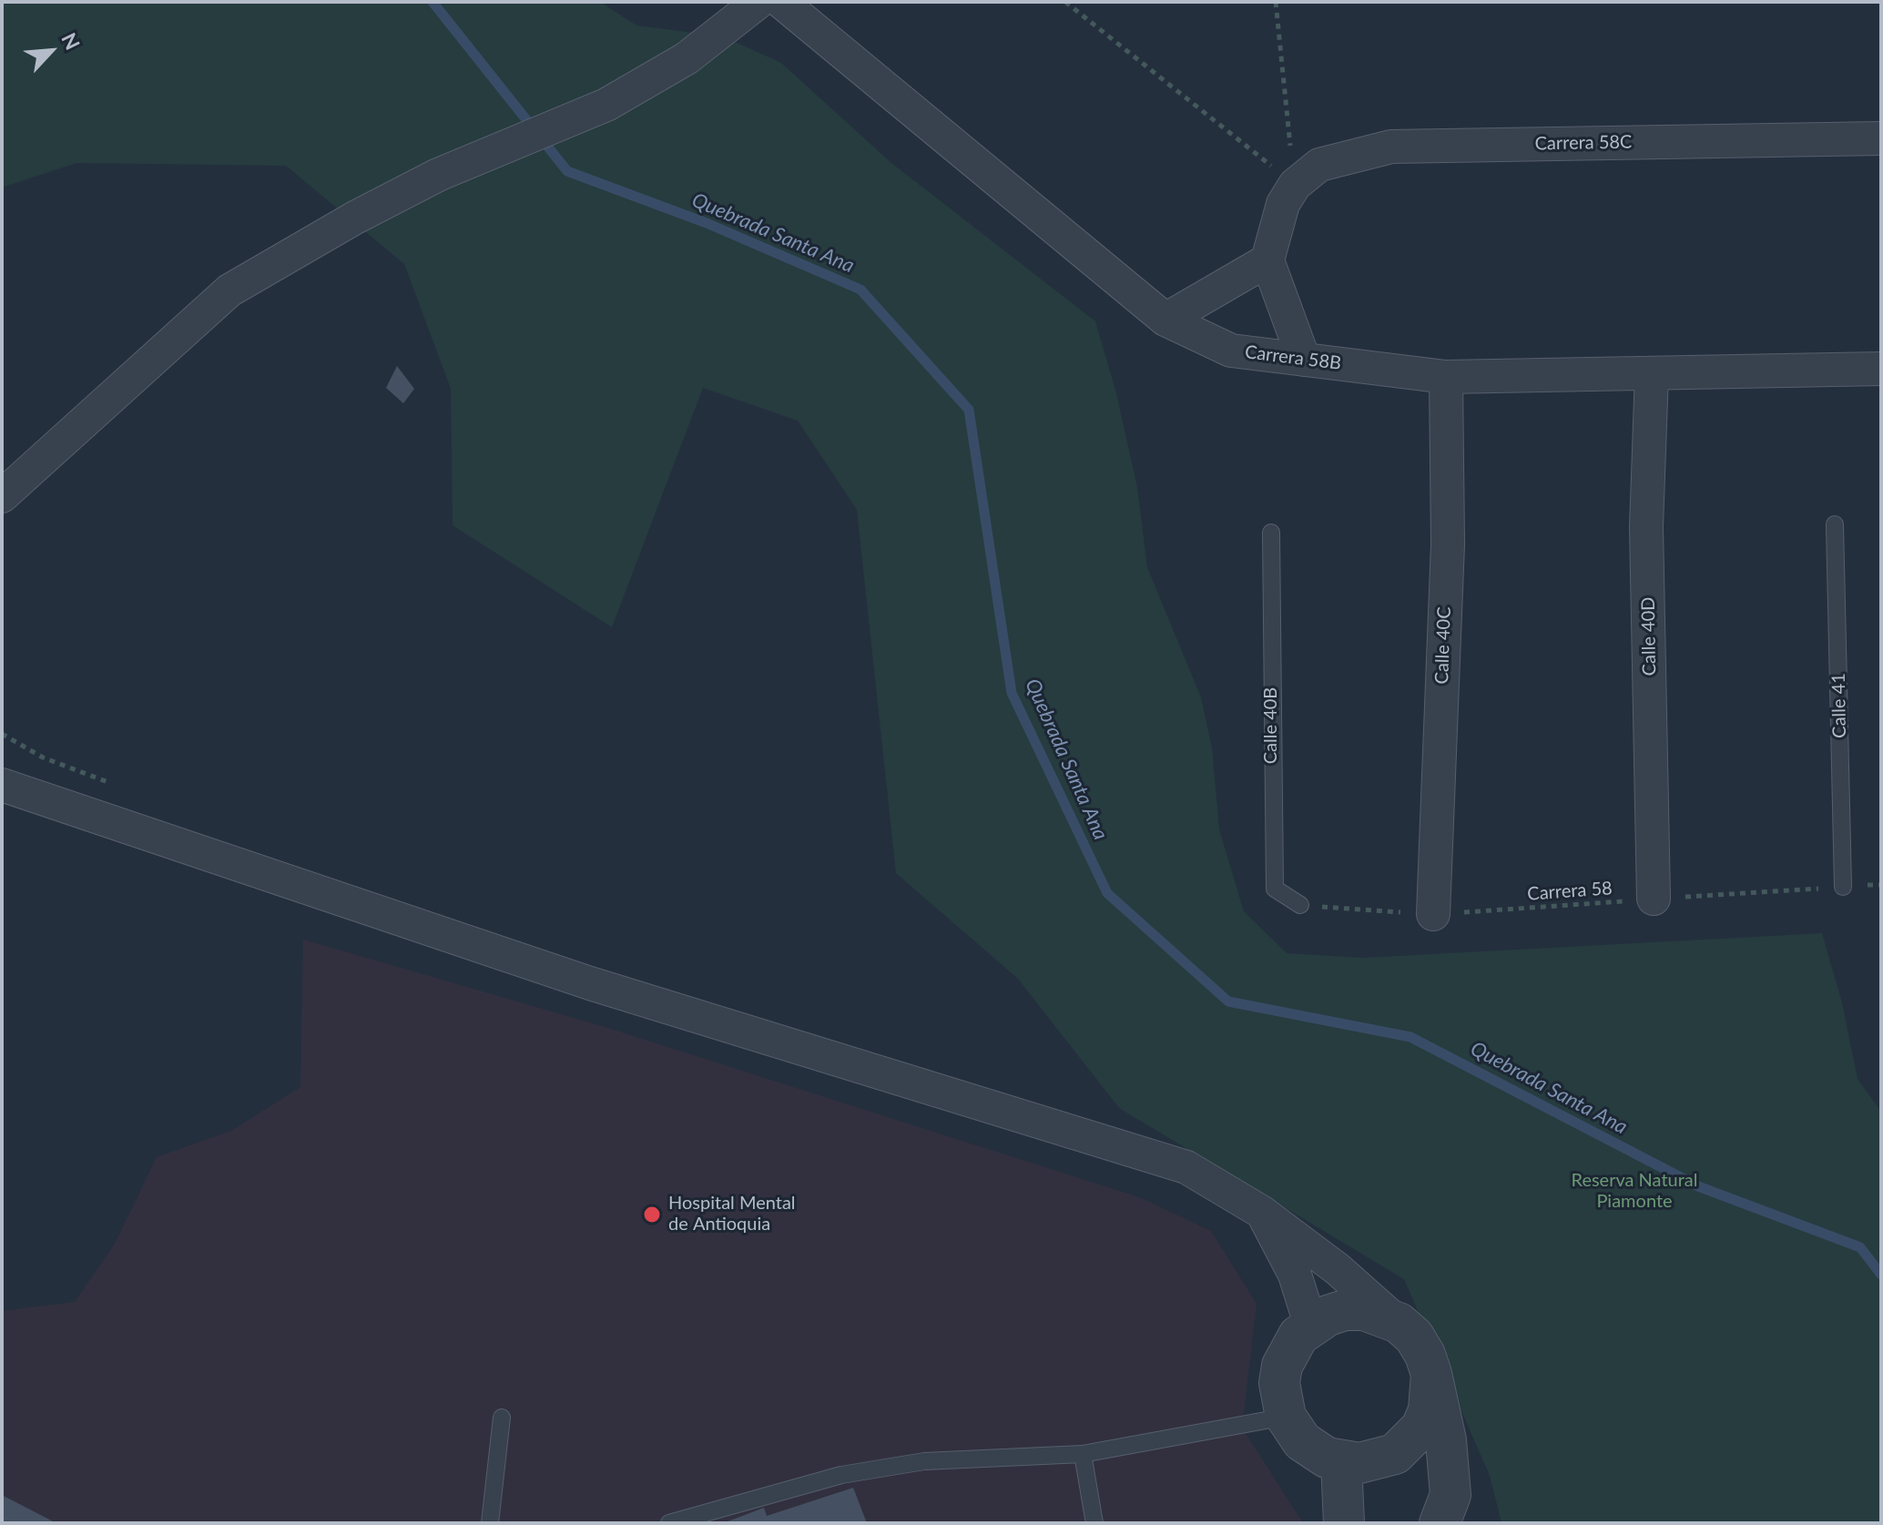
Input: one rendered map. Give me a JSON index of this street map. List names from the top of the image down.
{
  "streets": {
    "street": [
      "Carrera 58C",
      "Carrera 58B",
      "Calle 40D",
      "Calle 40C"
    ],
    "lane": ["Calle 41", "Calle 40B"],
    "path": ["Carrera 58"]
  },
  "crossings": [
    ["Carrera 58B", "Calle 40D"],
    ["Carrera 58B", "Calle 40C"],
    ["Calle 40D", "Carrera 58"],
    ["Calle 40C", "Carrera 58"],
    ["Calle 41", "Carrera 58"],
    ["Calle 40B", "Carrera 58"]
  ],
  "water": ["Quebrada Santa Ana"],
  "parks": ["Reserva Natural Piamonte"],
  "places": ["Hospital Mental de Antioquia"],
  "north": "top right"
}
